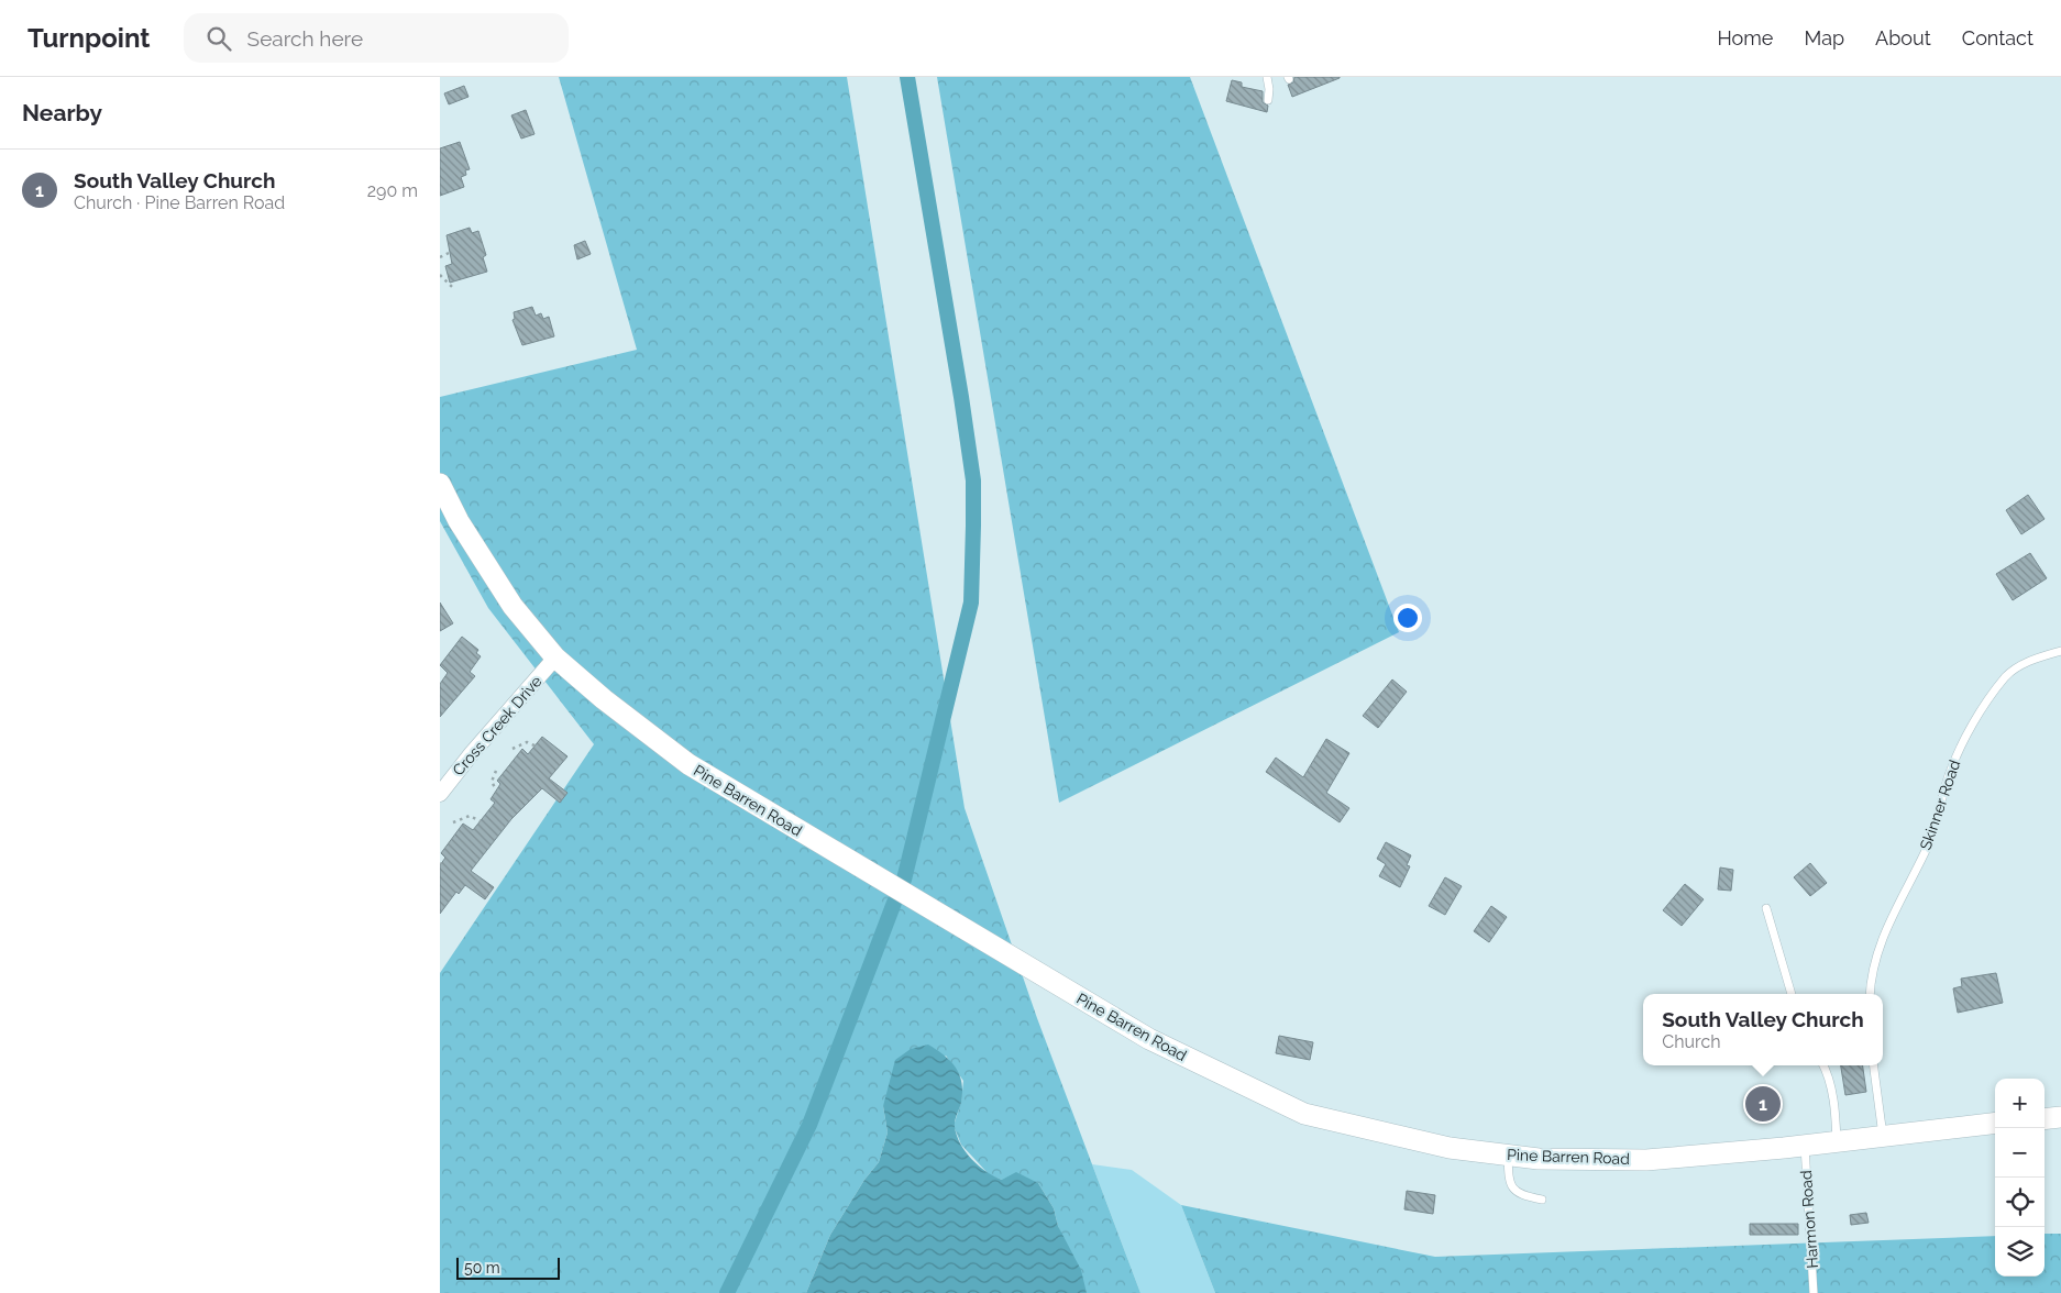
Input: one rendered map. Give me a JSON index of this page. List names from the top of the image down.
{
  "streets": {
    "main road": ["Pine Barren Road"],
    "street": ["Cross Creek Drive"],
    "lane": ["Skinner Road", "Harmon Road"]
  },
  "crossings": [
    ["Cross Creek Drive", "Pine Barren Road"],
    ["Pine Barren Road", "Harmon Road"]
  ],
  "scale_bar": "50 m",
  "page": {
    "header": "Turnpoint",
    "search": "Search here",
    "nav": [
      "Home",
      "Map",
      "About",
      "Contact"
    ],
    "heading": "Nearby",
    "list": [
      {
        "mark": "1",
        "name": "South Valley Church",
        "note": "Church · Pine Barren Road",
        "value": "290 m"
      }
    ],
    "popup": ["South Valley Church", "Church"],
    "map_buttons": ["+", "−"],
    "pins": "1",
    "scale": "50 m"
  }
}
